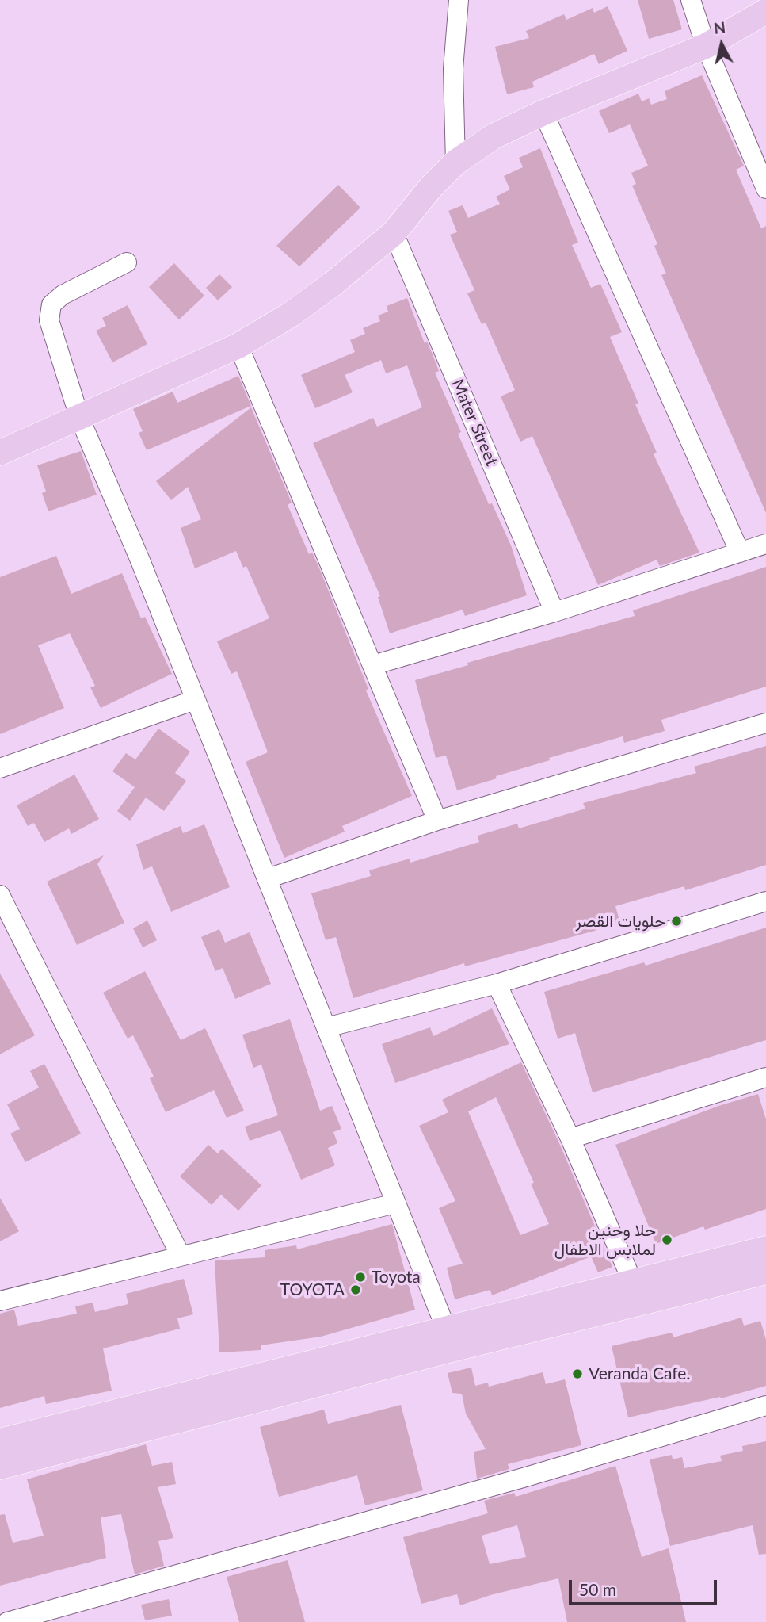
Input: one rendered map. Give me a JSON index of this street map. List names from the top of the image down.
{
  "streets": {
    "street": ["Mater Street"]
  },
  "places": [
    "حلويات القصر",
    "حلا وحنين لملابس الاطفال",
    "Toyota",
    "TOYOTA",
    "Veranda Cafe."
  ],
  "scale_bar": "50 m",
  "north": "top"
}
